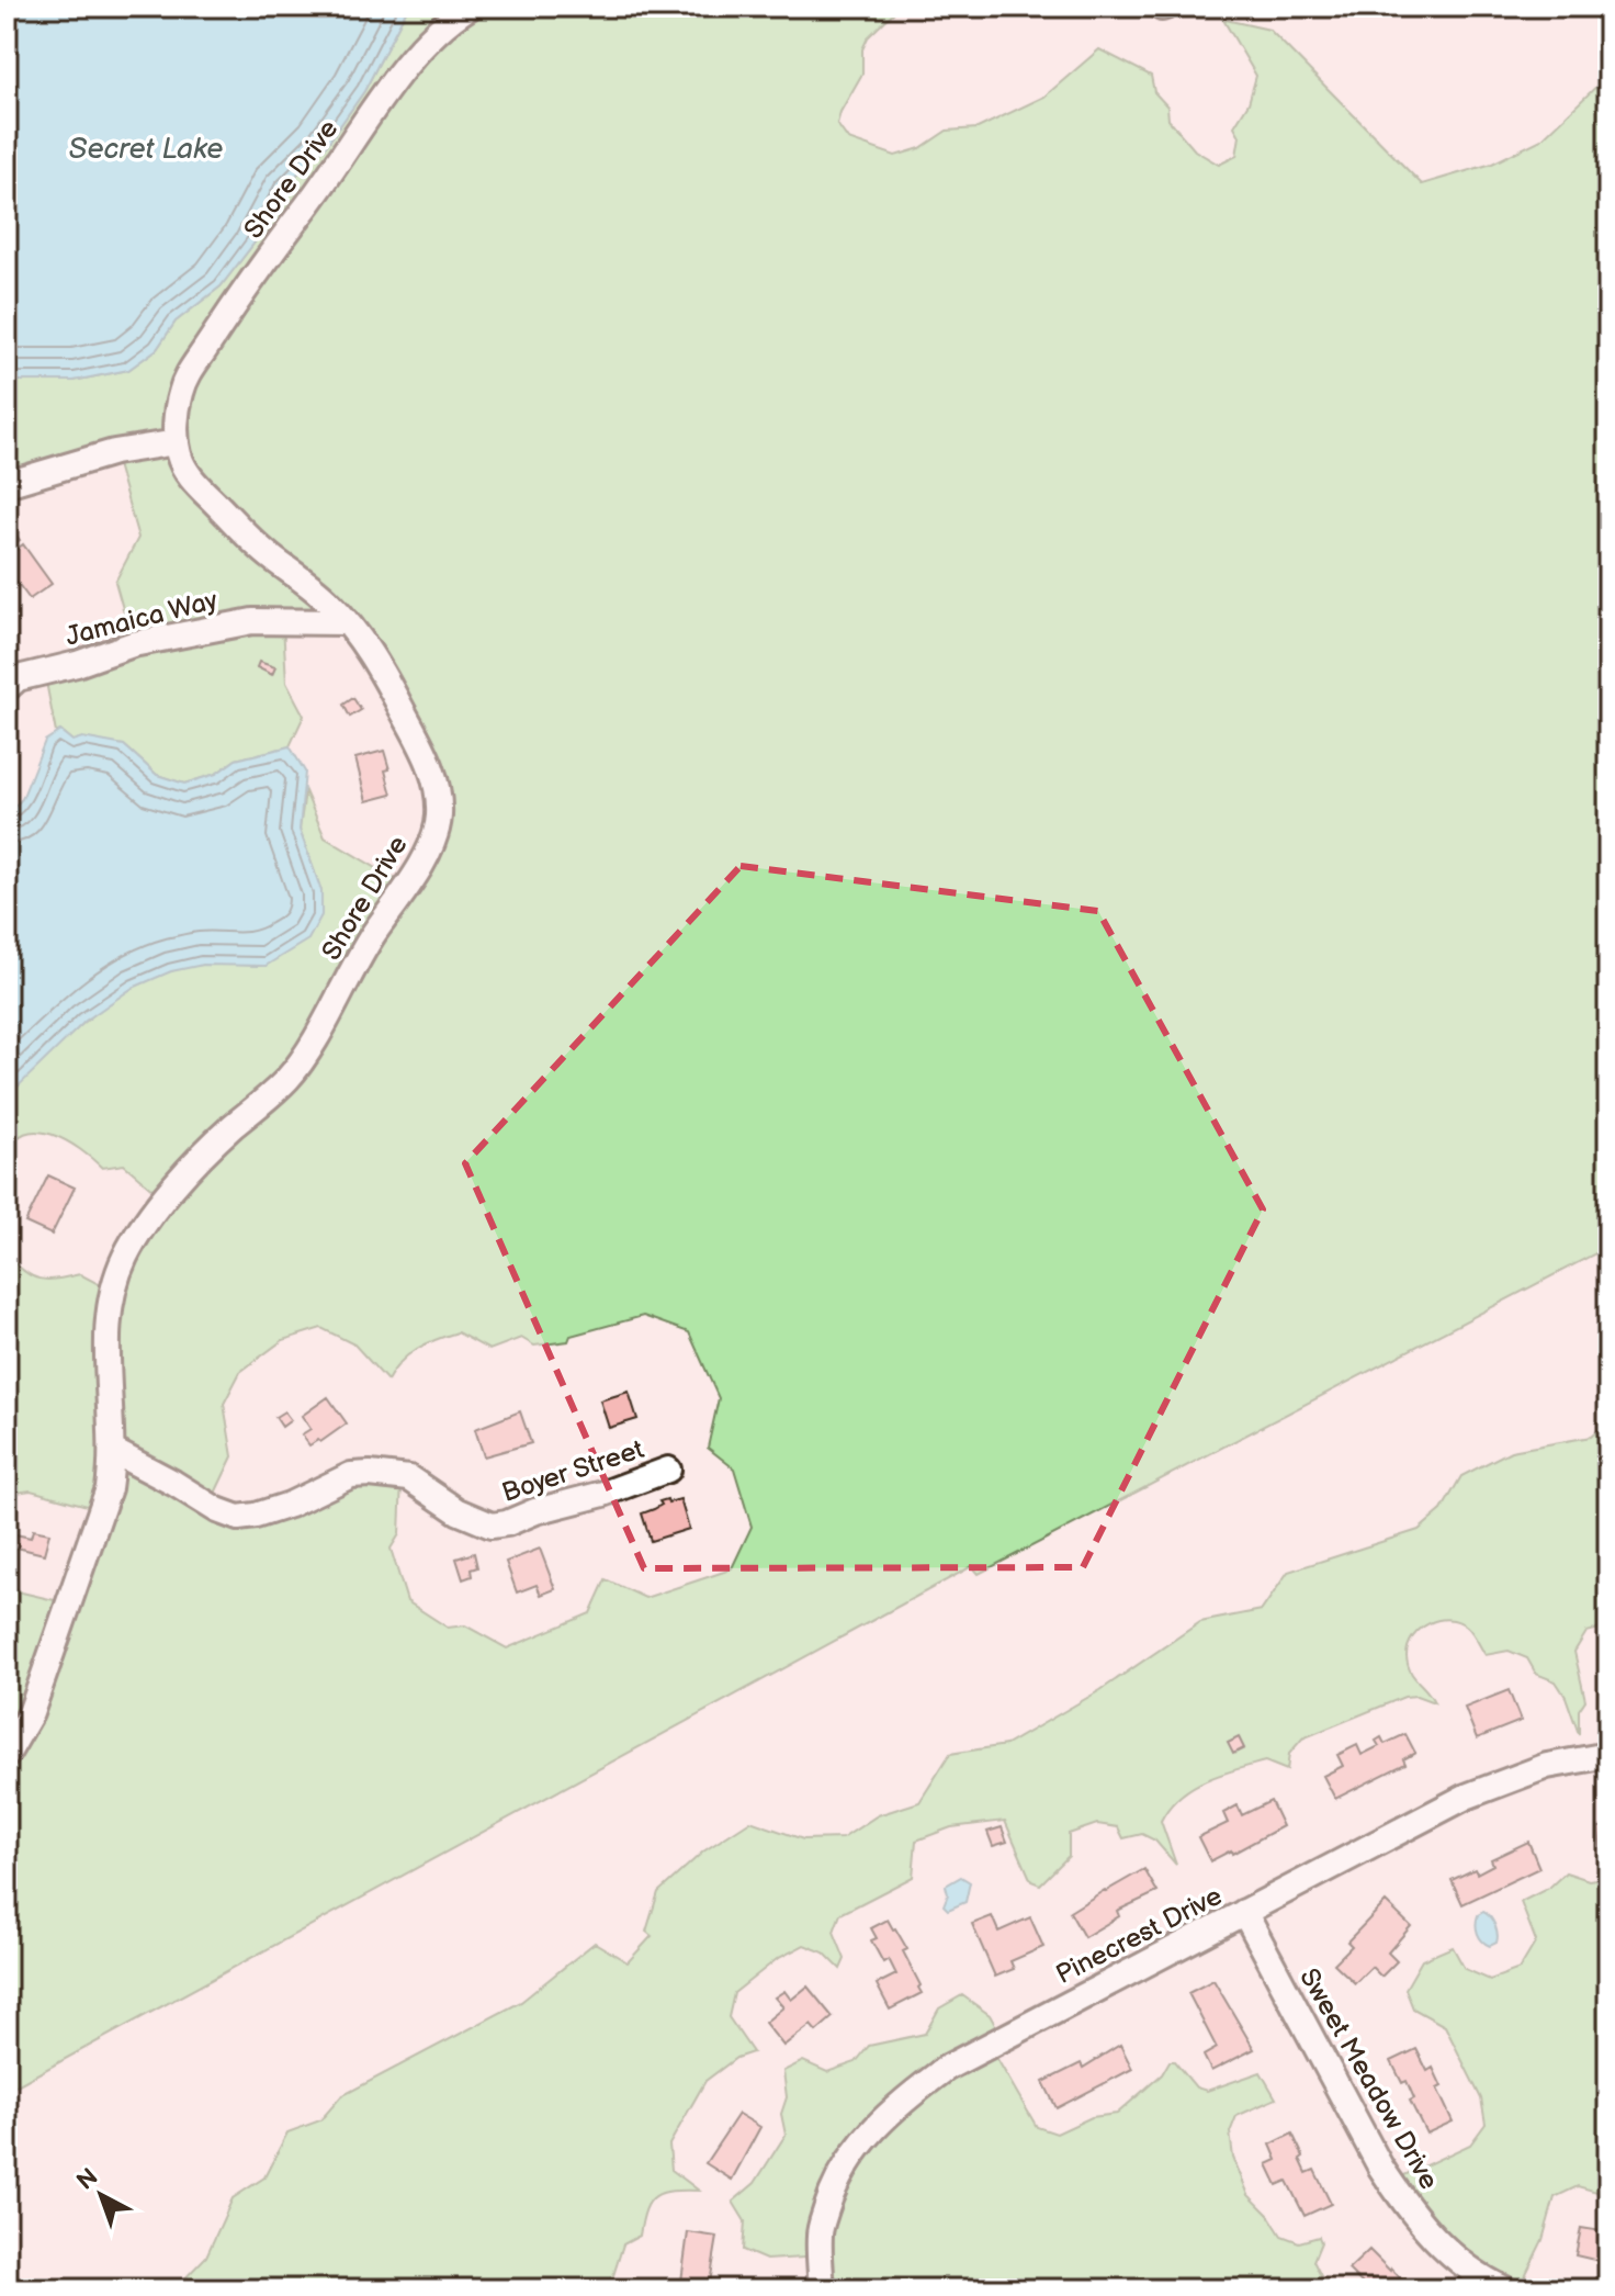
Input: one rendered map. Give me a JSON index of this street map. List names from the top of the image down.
{
  "streets": {
    "street": [
      "Shore Drive",
      "Jamaica Way",
      "Boyer Street",
      "Pinecrest Drive",
      "Sweet Meadow Drive"
    ]
  },
  "crossings": [
    ["Shore Drive", "Jamaica Way"],
    ["Shore Drive", "Boyer Street"],
    ["Pinecrest Drive", "Sweet Meadow Drive"]
  ],
  "water": ["Secret Lake"],
  "north": "top left"
}
